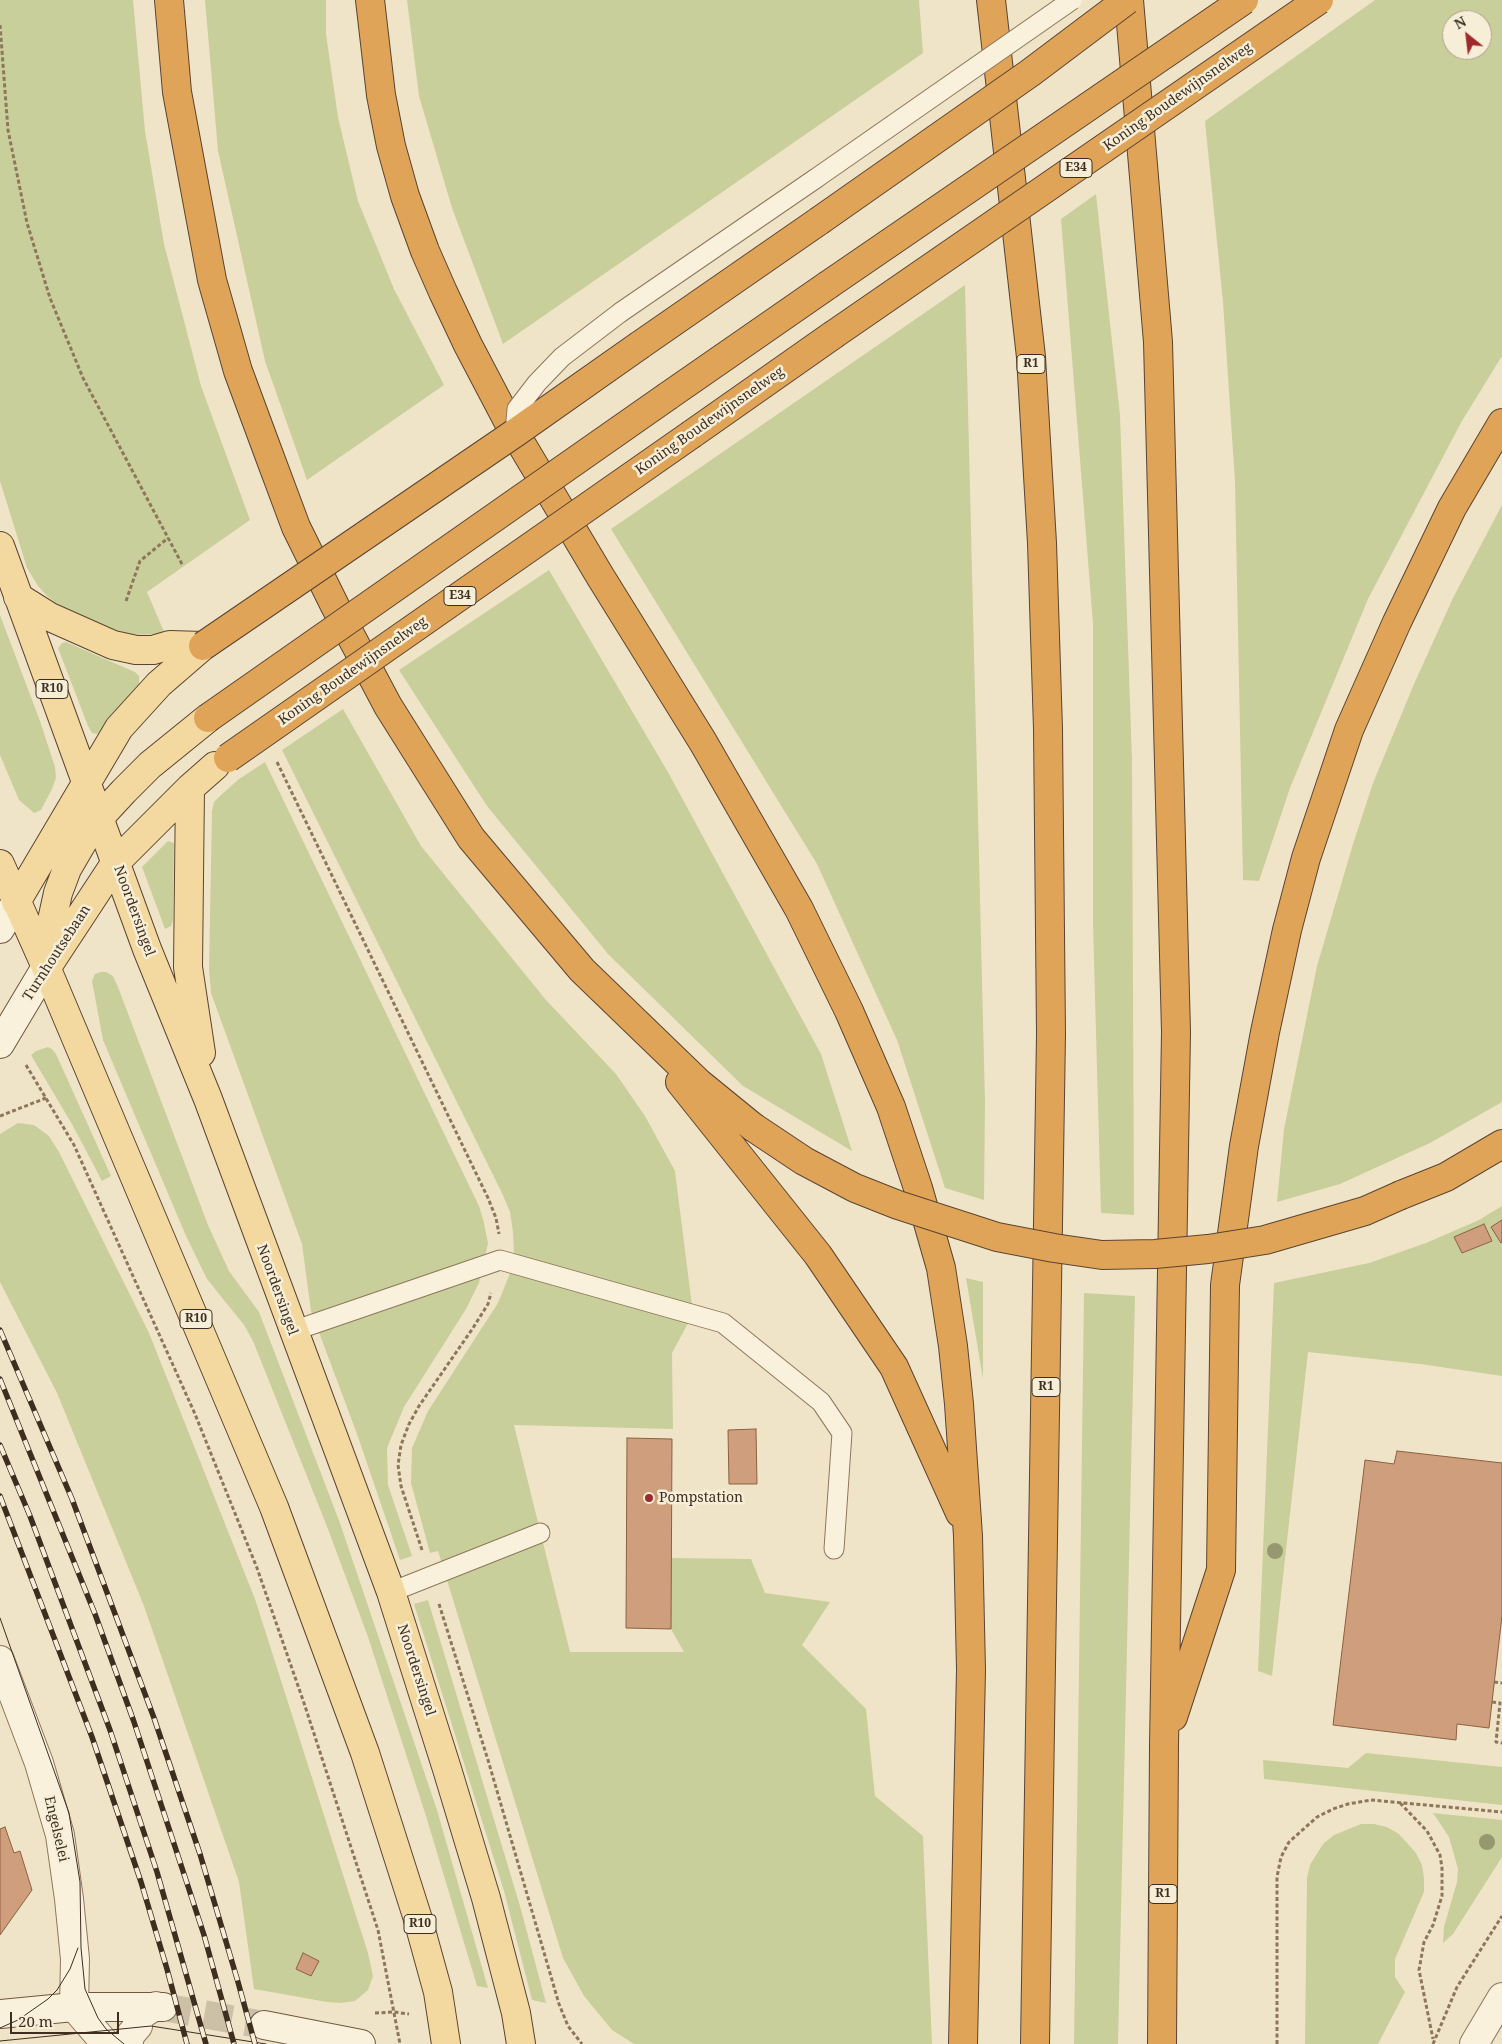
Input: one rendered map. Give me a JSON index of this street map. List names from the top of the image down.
{
  "streets": {
    "highway": ["Koning Boudewijnsnelweg", "E34", "R1"],
    "main road": ["R10", "Noordersingel", "Turnhoutsebaan"],
    "street": ["Engelselei"]
  },
  "crossings": [
    ["Koning Boudewijnsnelweg", "Noordersingel"],
    ["Koning Boudewijnsnelweg", "Turnhoutsebaan"],
    ["R10", "Turnhoutsebaan"],
    ["Noordersingel", "Turnhoutsebaan"]
  ],
  "places": ["Pompstation"],
  "scale_bar": "20 m",
  "north": "top left"
}
